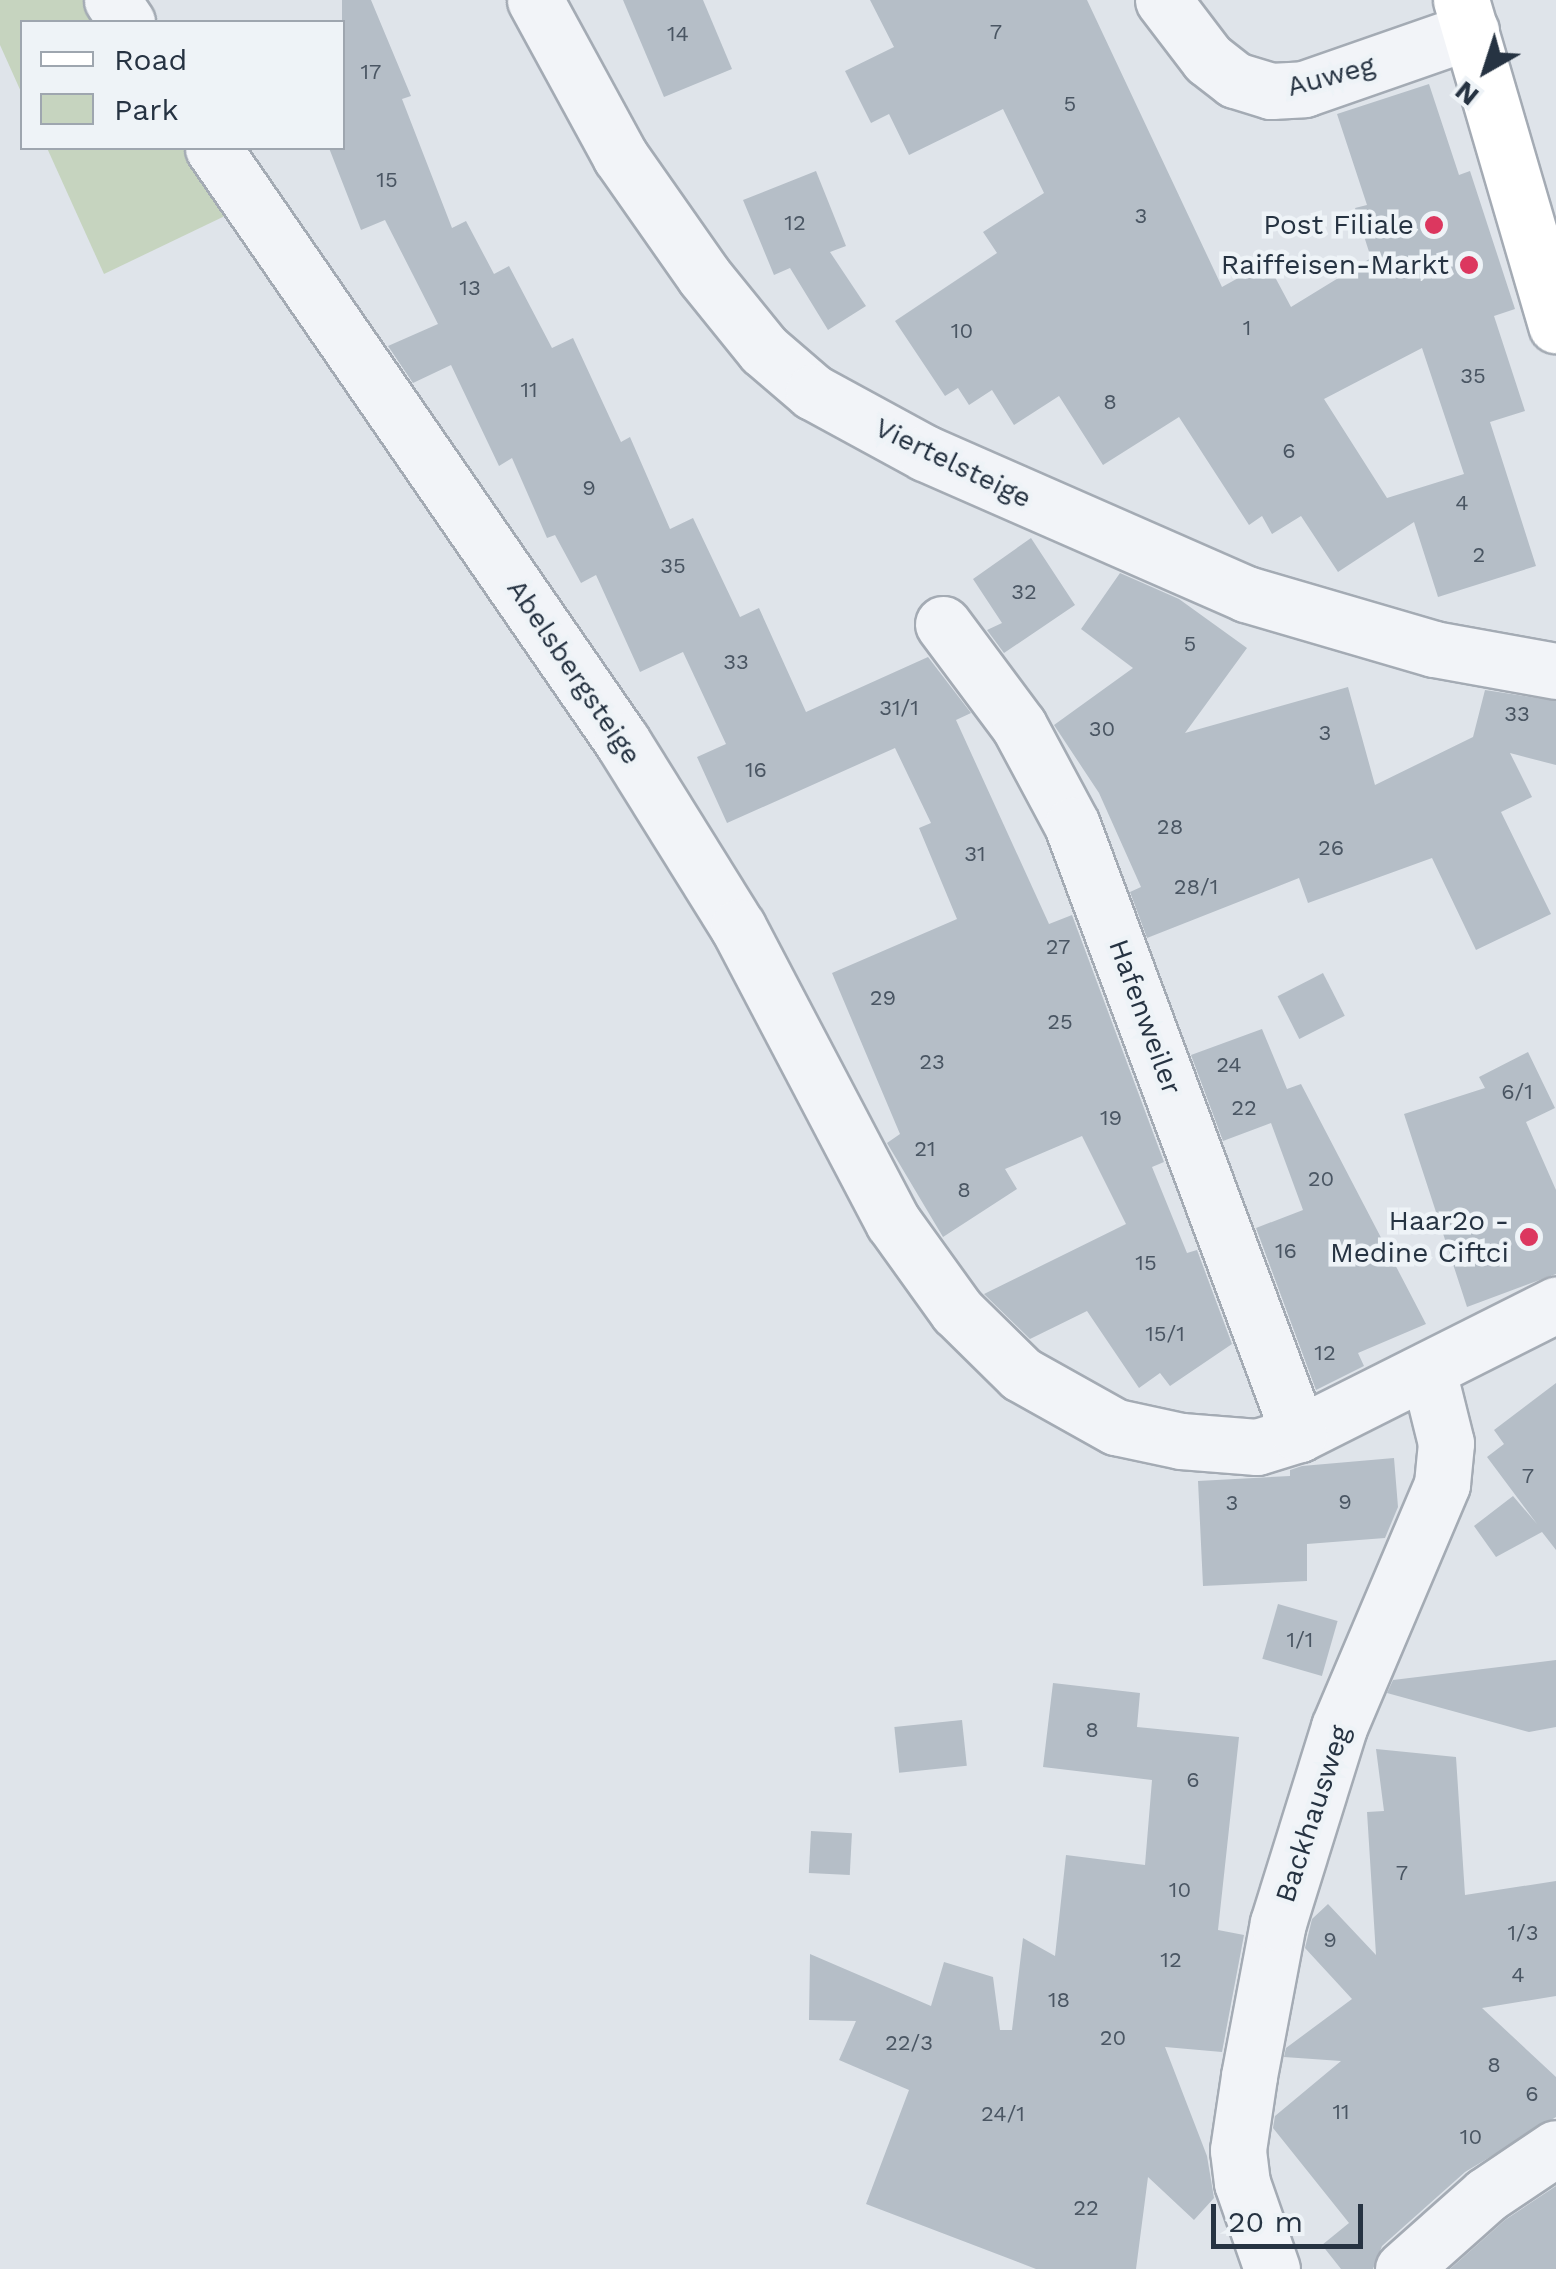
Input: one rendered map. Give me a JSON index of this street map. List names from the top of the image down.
{
  "streets": {
    "street": [
      "Auweg",
      "Viertelsteige",
      "Abelsbergsteige",
      "Hafenweiler",
      "Backhausweg"
    ]
  },
  "crossings": [
    ["Abelsbergsteige", "Hafenweiler"]
  ],
  "places": ["Post Filiale", "Raiffeisen-Markt", "Haar2o - Medine Ciftci"],
  "house_numbers": [
    "7",
    "14",
    "17",
    "5",
    "15",
    "3",
    "12",
    "13",
    "1",
    "10",
    "35",
    "11",
    "8",
    "6",
    "9",
    "4",
    "2",
    "35",
    "32",
    "5",
    "33",
    "31/1",
    "33",
    "30",
    "3",
    "16",
    "28",
    "26",
    "31",
    "28/1",
    "27",
    "29",
    "25",
    "23",
    "24",
    "6/1",
    "22",
    "19",
    "21",
    "20",
    "8",
    "16",
    "15",
    "15/1",
    "12",
    "7",
    "9",
    "3",
    "1/1",
    "8",
    "6",
    "7",
    "10",
    "1/3",
    "9",
    "12",
    "4",
    "18",
    "20",
    "22/3",
    "8",
    "6",
    "11",
    "24/1",
    "10",
    "22"
  ],
  "legend": ["Road", "Park"],
  "scale_bar": "20 m",
  "north": "bottom left"
}
